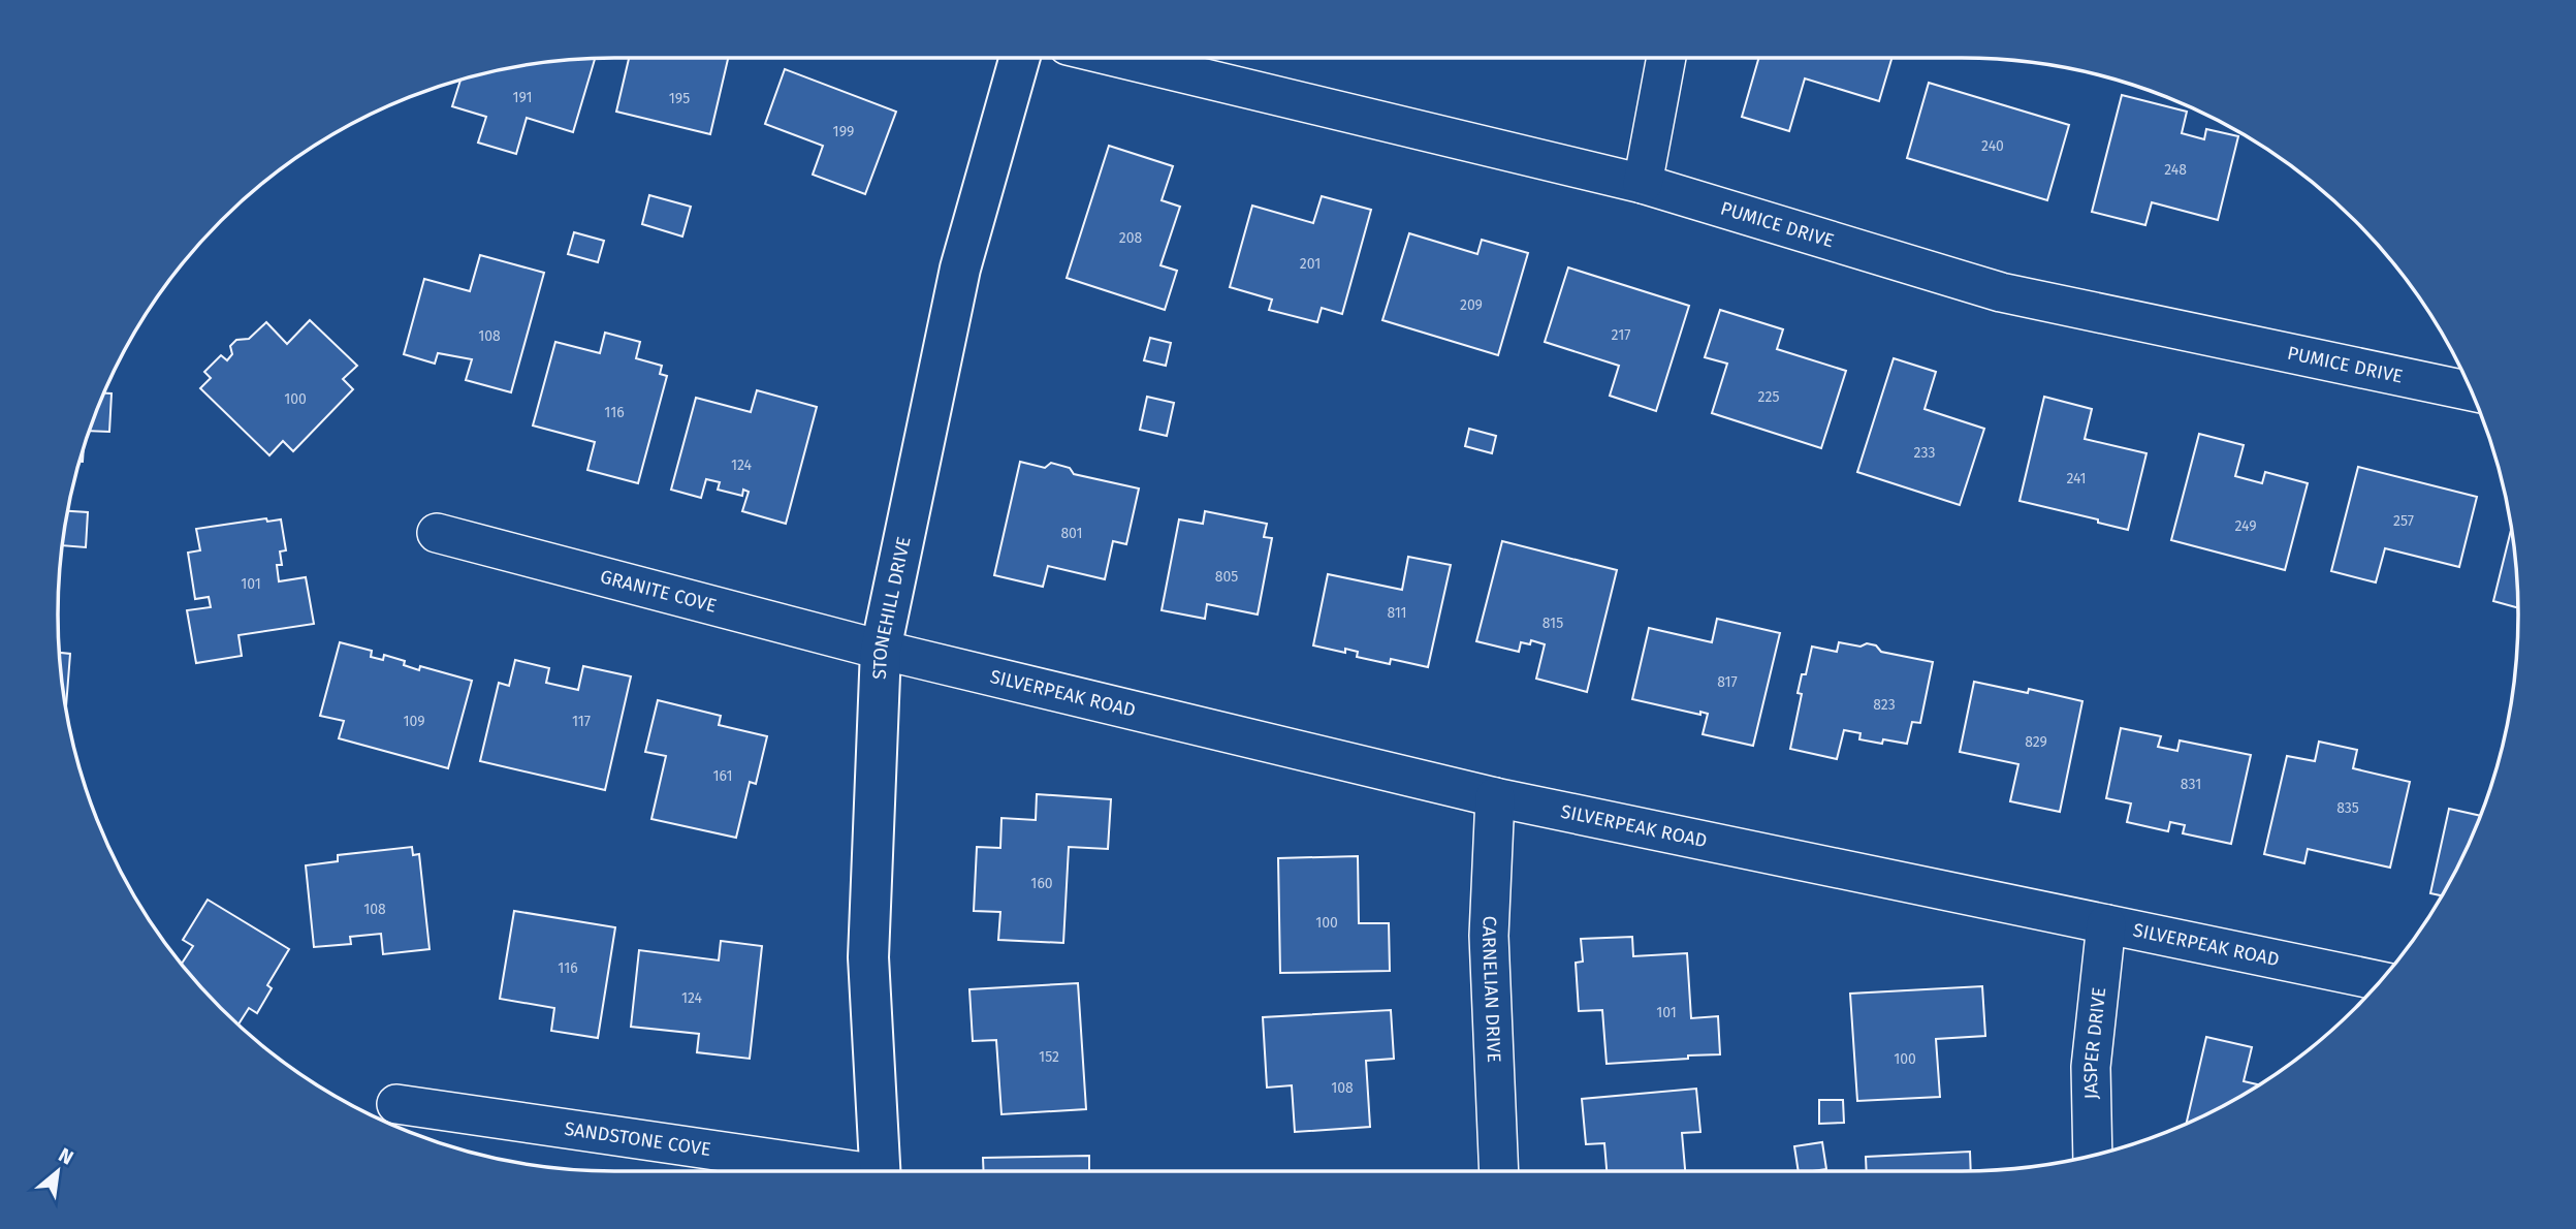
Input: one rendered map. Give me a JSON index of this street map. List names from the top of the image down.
{
  "streets": {
    "street": [
      "PUMICE DRIVE",
      "GRANITE COVE",
      "STONEHILL DRIVE",
      "SILVERPEAK ROAD",
      "CARNELIAN DRIVE",
      "JASPER DRIVE",
      "SANDSTONE COVE"
    ]
  },
  "crossings": [
    ["GRANITE COVE", "STONEHILL DRIVE"],
    ["GRANITE COVE", "SILVERPEAK ROAD"],
    ["STONEHILL DRIVE", "SILVERPEAK ROAD"],
    ["SILVERPEAK ROAD", "CARNELIAN DRIVE"],
    ["SILVERPEAK ROAD", "JASPER DRIVE"]
  ],
  "house_numbers": [
    "191",
    "195",
    "199",
    "240",
    "248",
    "208",
    "201",
    "209",
    "217",
    "108",
    "225",
    "100",
    "116",
    "233",
    "124",
    "241",
    "257",
    "249",
    "801",
    "805",
    "101",
    "811",
    "815",
    "817",
    "823",
    "109",
    "117",
    "829",
    "161",
    "831",
    "835",
    "160",
    "108",
    "100",
    "116",
    "124",
    "101",
    "152",
    "100",
    "108"
  ],
  "north": "top right"
}
